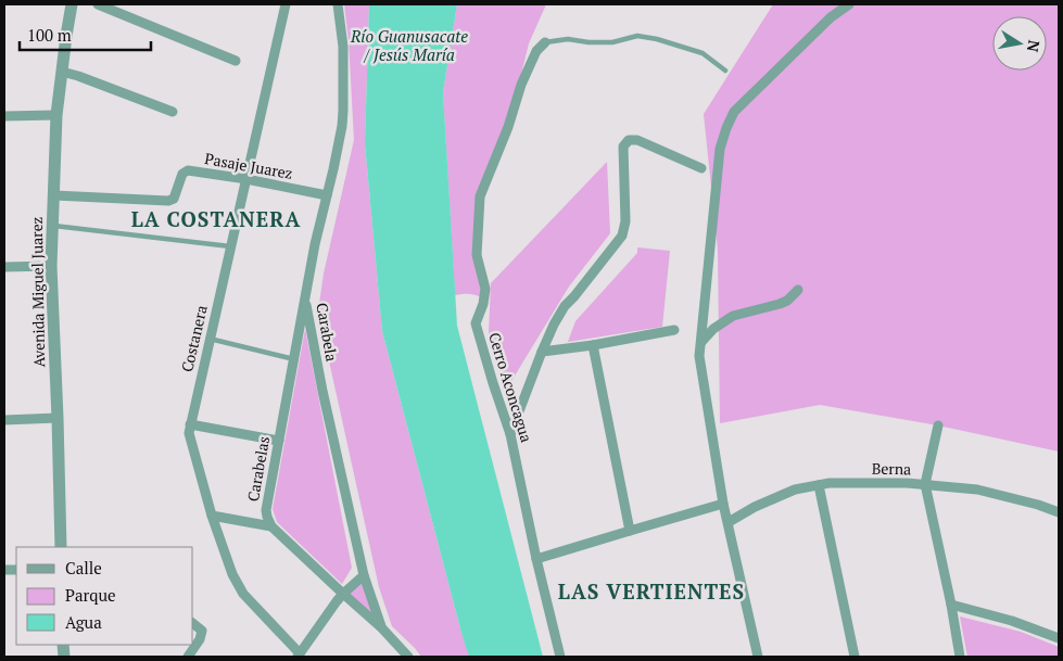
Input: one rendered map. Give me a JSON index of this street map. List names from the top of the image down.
{
  "streets": {
    "street": [
      "Pasaje Juarez",
      "Avenida Miguel Juarez",
      "Carabela",
      "Costanera",
      "Cerro Aconcagua",
      "Carabelas",
      "Berna"
    ]
  },
  "crossings": [
    ["Pasaje Juarez", "Avenida Miguel Juarez"],
    ["Pasaje Juarez", "Carabela"],
    ["Pasaje Juarez", "Costanera"],
    ["Carabela", "Carabelas"]
  ],
  "districts": ["LA COSTANERA", "LAS VERTIENTES"],
  "water": ["Río Guanusacate / Jesús María"],
  "legend": ["Calle", "Parque", "Agua"],
  "scale_bar": "100 m",
  "north": "right"
}
